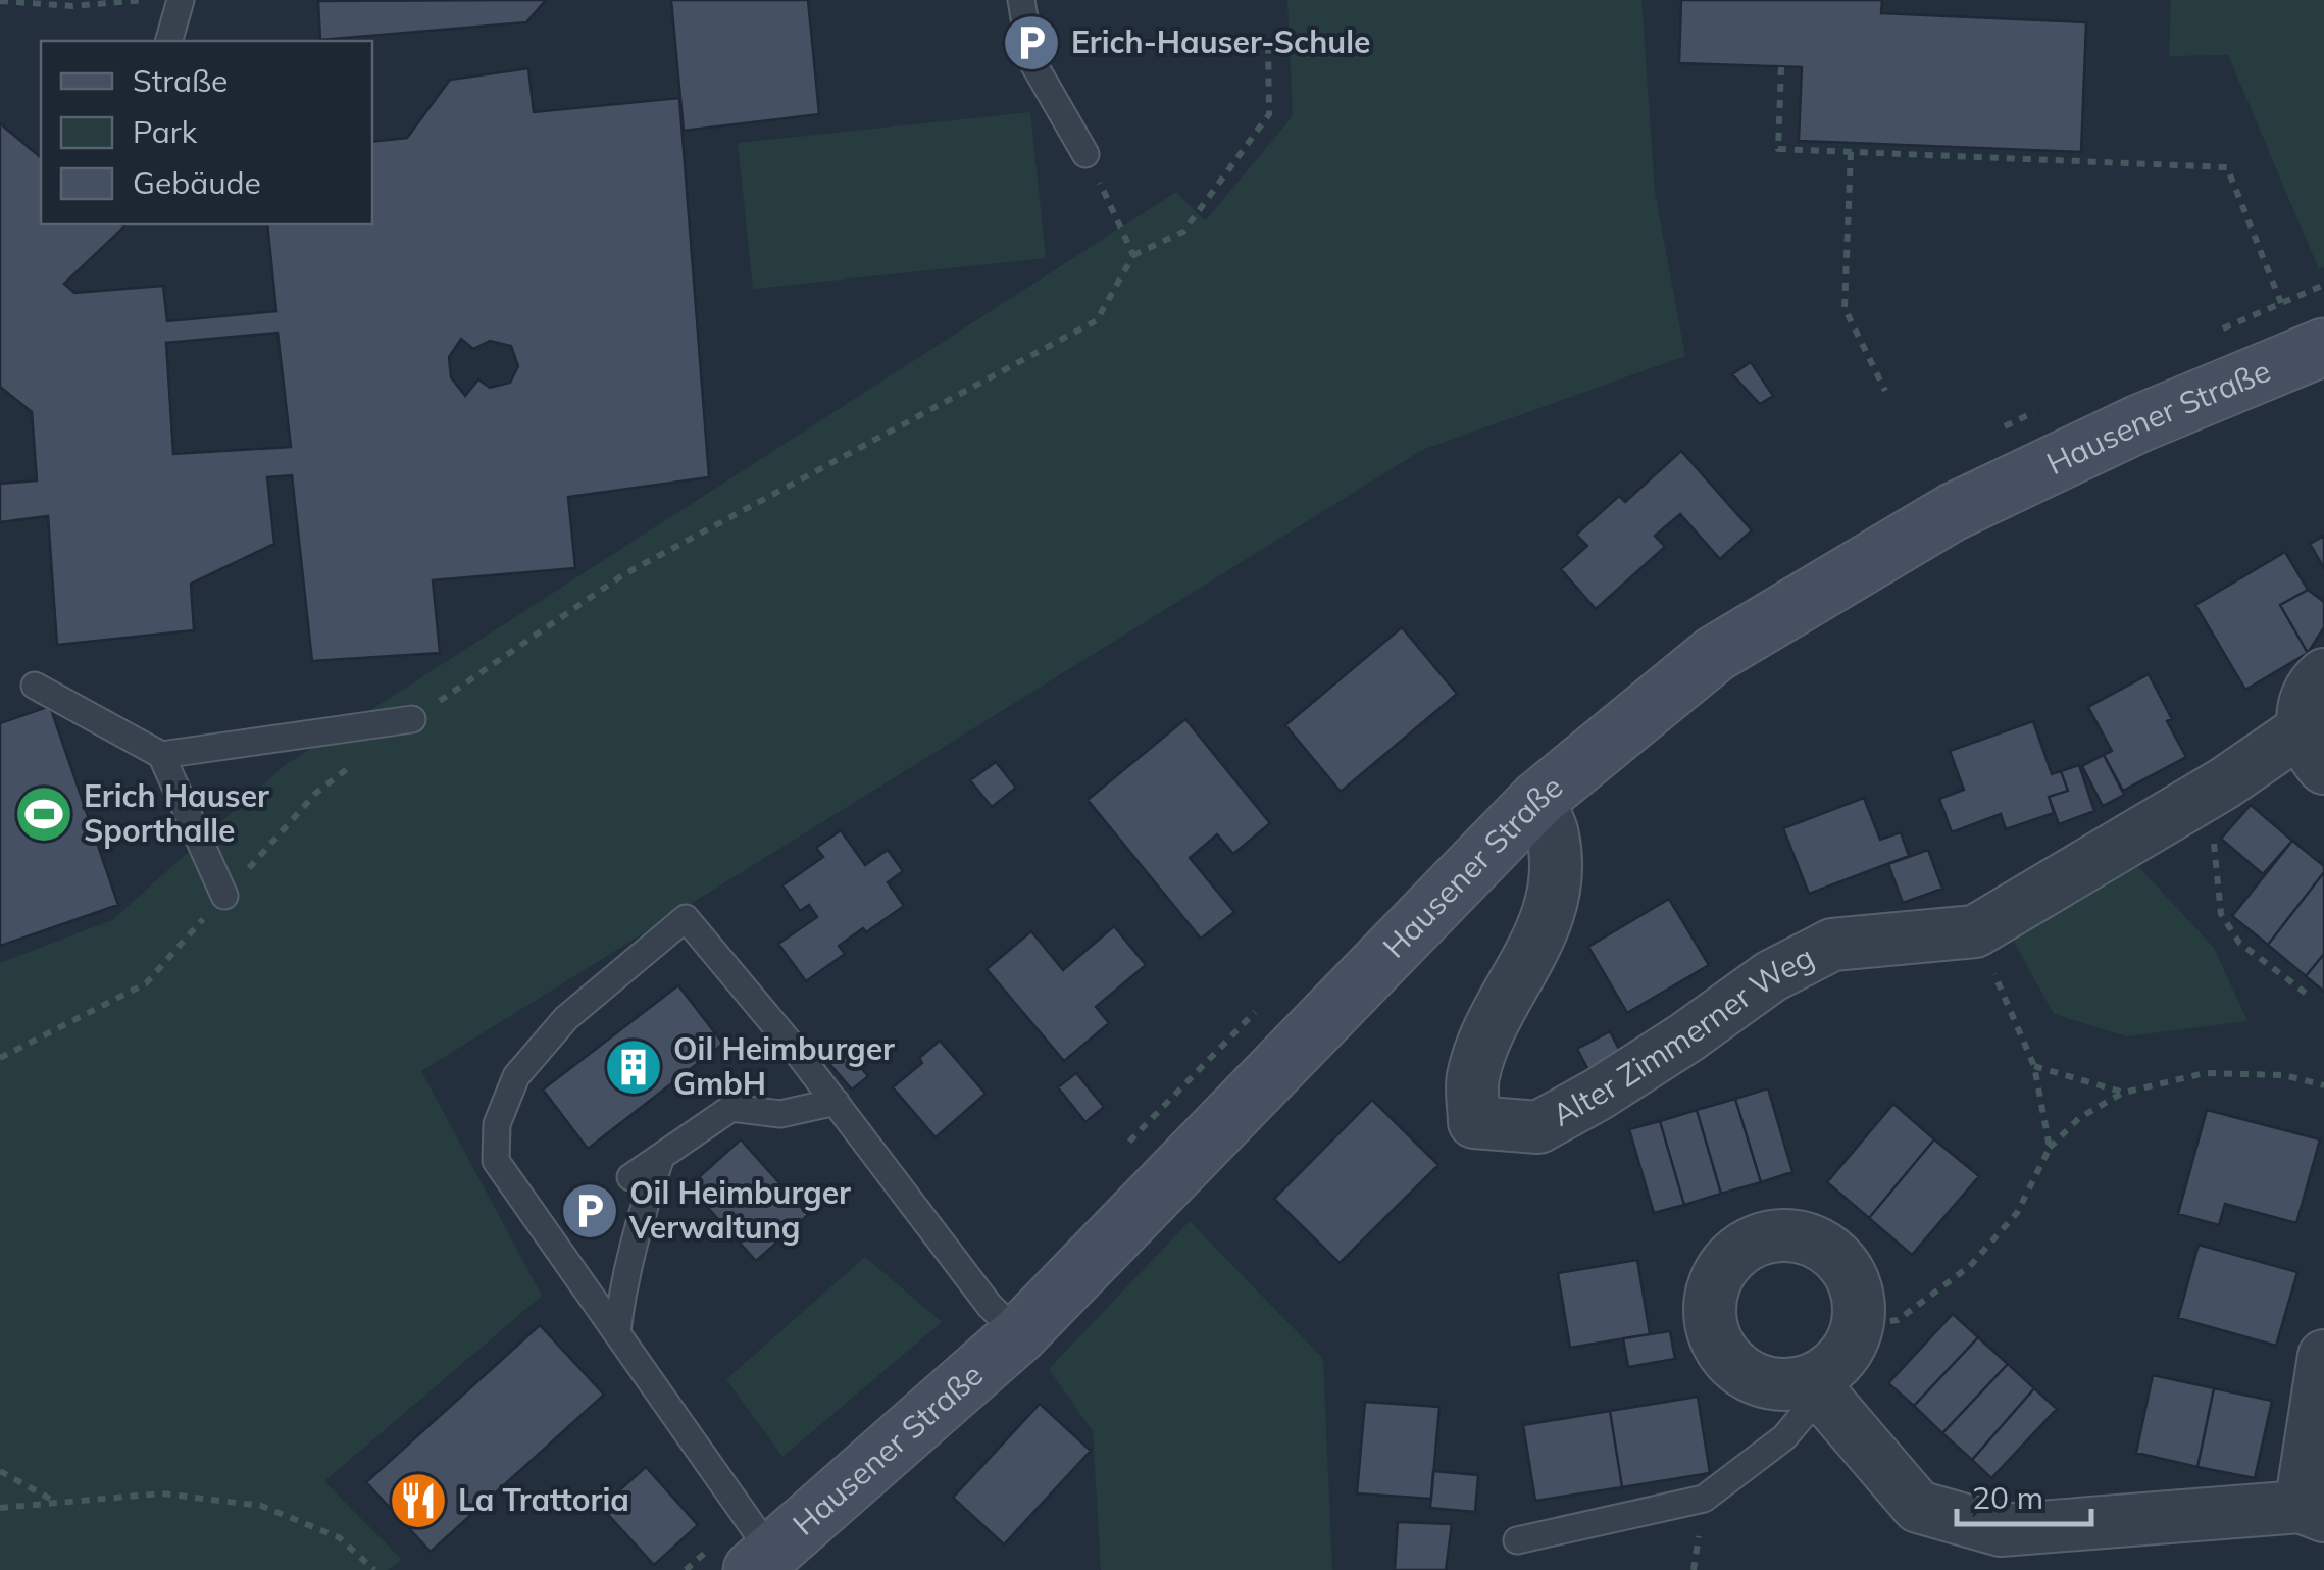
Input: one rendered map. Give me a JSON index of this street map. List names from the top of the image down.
{
  "streets": {
    "main road": ["Hausener Straße"],
    "street": ["Alter Zimmerner Weg"]
  },
  "crossings": [
    ["Hausener Straße", "Alter Zimmerner Weg"]
  ],
  "places": {
    "parking": ["Erich-Hauser-Schule", "Oil Heimburger Verwaltung"],
    "sports": ["Erich Hauser Sporthalle"],
    "building": ["Oil Heimburger GmbH"],
    "restaurant": ["La Trattoria"]
  },
  "legend": ["Straße", "Park", "Gebäude"],
  "scale_bar": "20 m"
}
